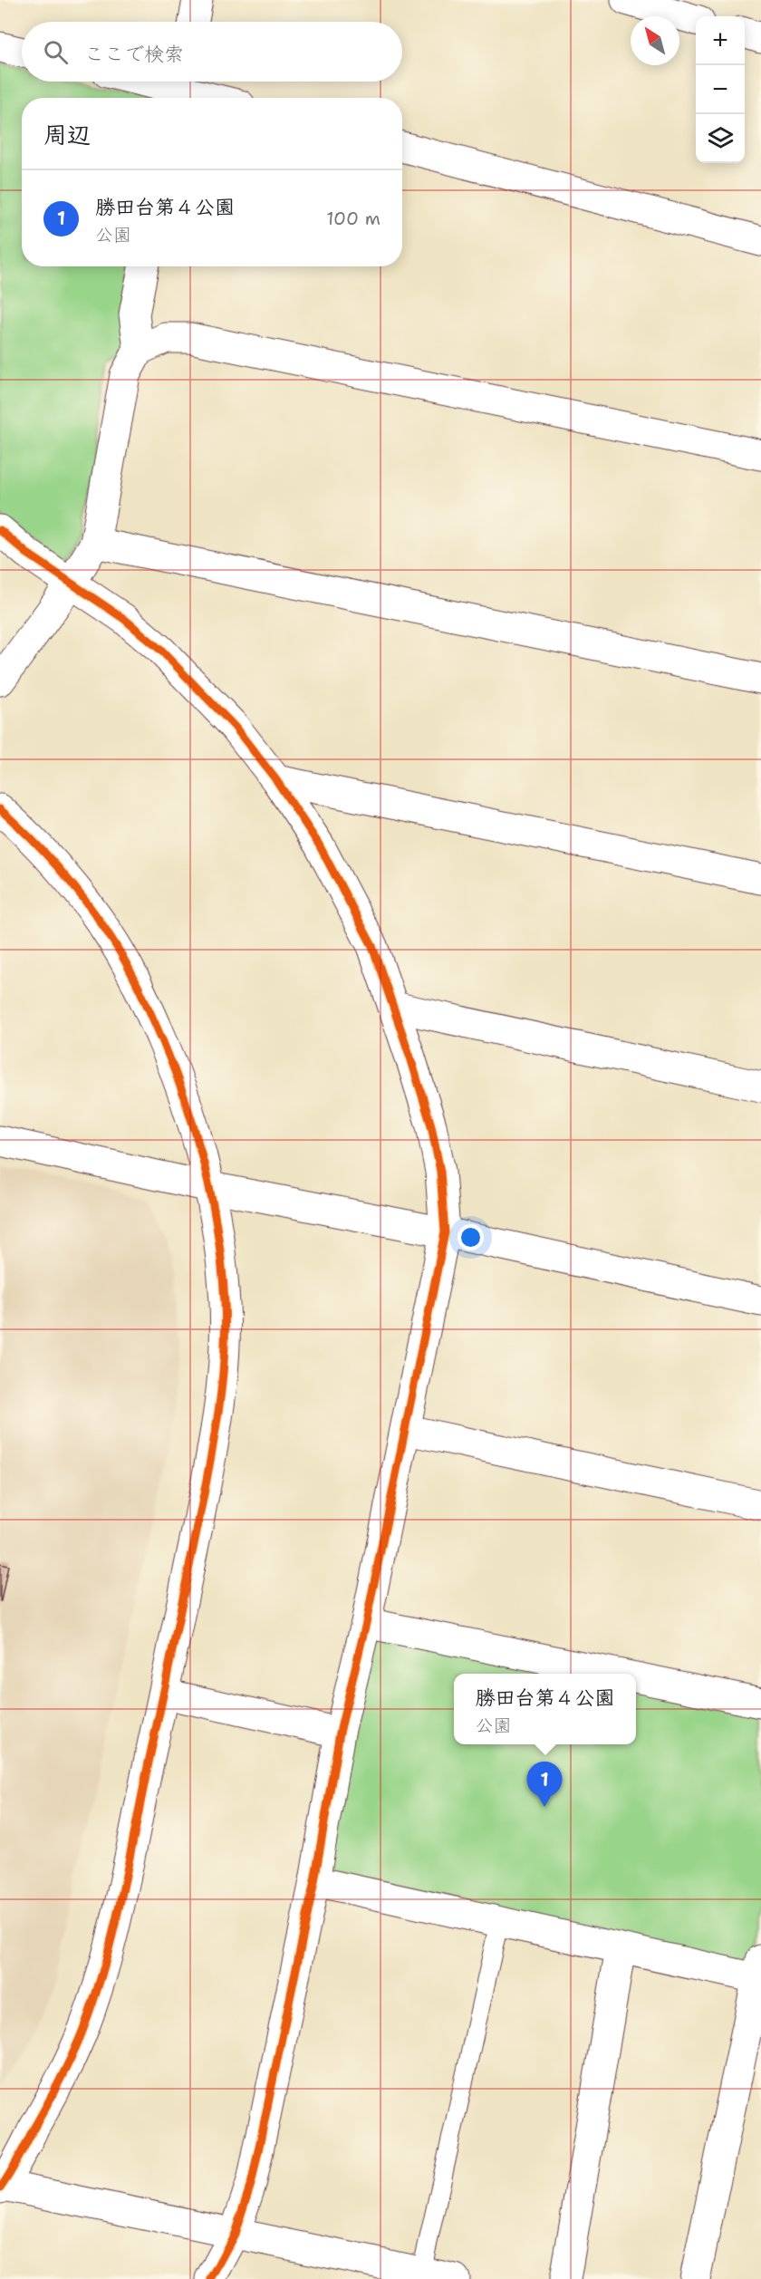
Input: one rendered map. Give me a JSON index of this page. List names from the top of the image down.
{
  "north": "top left",
  "page": {
    "map_buttons": ["+", "−"],
    "search": "ここで検索",
    "heading": "周辺",
    "list": [
      {
        "mark": "1",
        "name": "勝田台第４公園",
        "note": "公園",
        "value": "100 m"
      }
    ],
    "popup": ["勝田台第４公園", "公園"],
    "pins": "1"
  }
}
